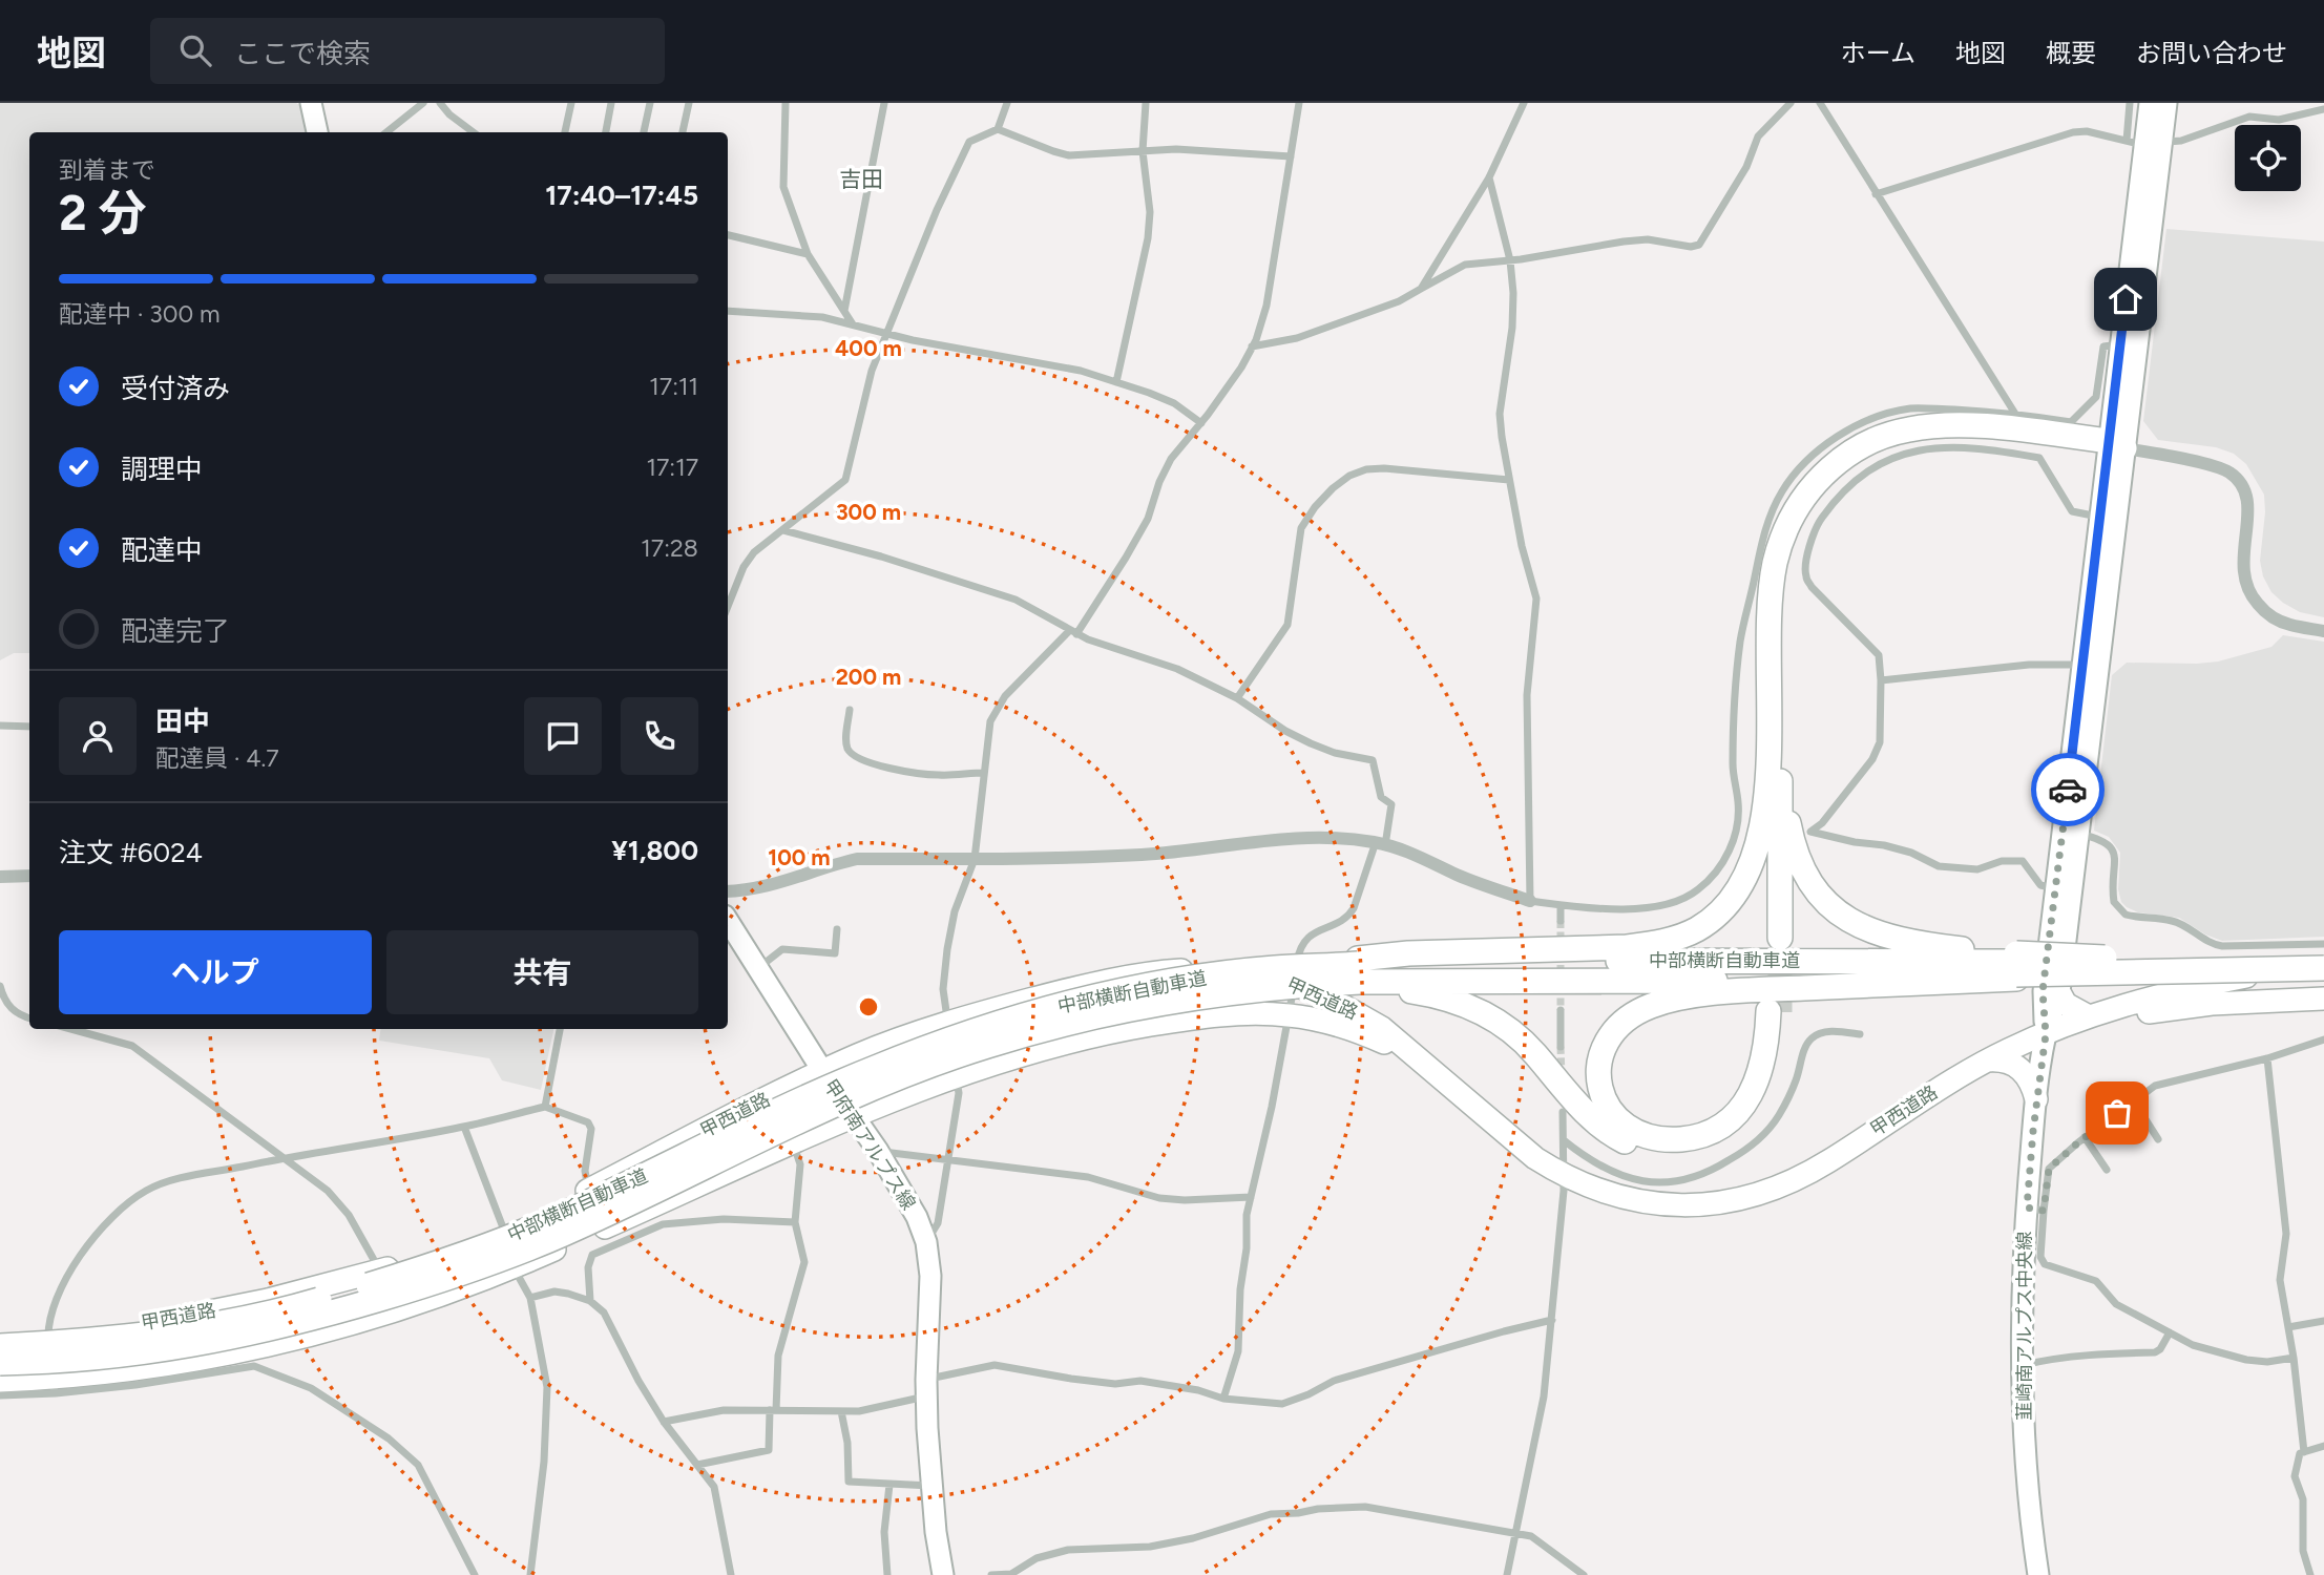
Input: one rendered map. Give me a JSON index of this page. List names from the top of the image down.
{
  "streets": {
    "highway": ["中部横断自動車道", "甲西道路"],
    "main road": ["甲府南アルプス線", "韮崎南アルプス中央線"]
  },
  "crossings": [
    ["中部横断自動車道", "甲西道路"],
    ["甲西道路", "甲府南アルプス線"],
    ["甲西道路", "韮崎南アルプス中央線"]
  ],
  "districts": ["吉田"],
  "page": {
    "header": "地図",
    "search": "ここで検索",
    "nav": [
      "ホーム",
      "地図",
      "概要",
      "お問い合わせ"
    ],
    "heading": ["2 分", "到着まで", "17:40–17:45"],
    "panel": [
      "田中",
      "配達員 · 4.7",
      "注文 #6024",
      "¥1,800"
    ],
    "bar": "配達中 · 300 m",
    "list": [
      ["受付済み", "17:11"],
      ["調理中", "17:17"],
      ["配達中", "17:28"],
      "配達完了"
    ],
    "buttons": ["ヘルプ", "共有"]
  },
  "rings": [
    "400 m",
    "300 m",
    "200 m",
    "100 m"
  ]
}
